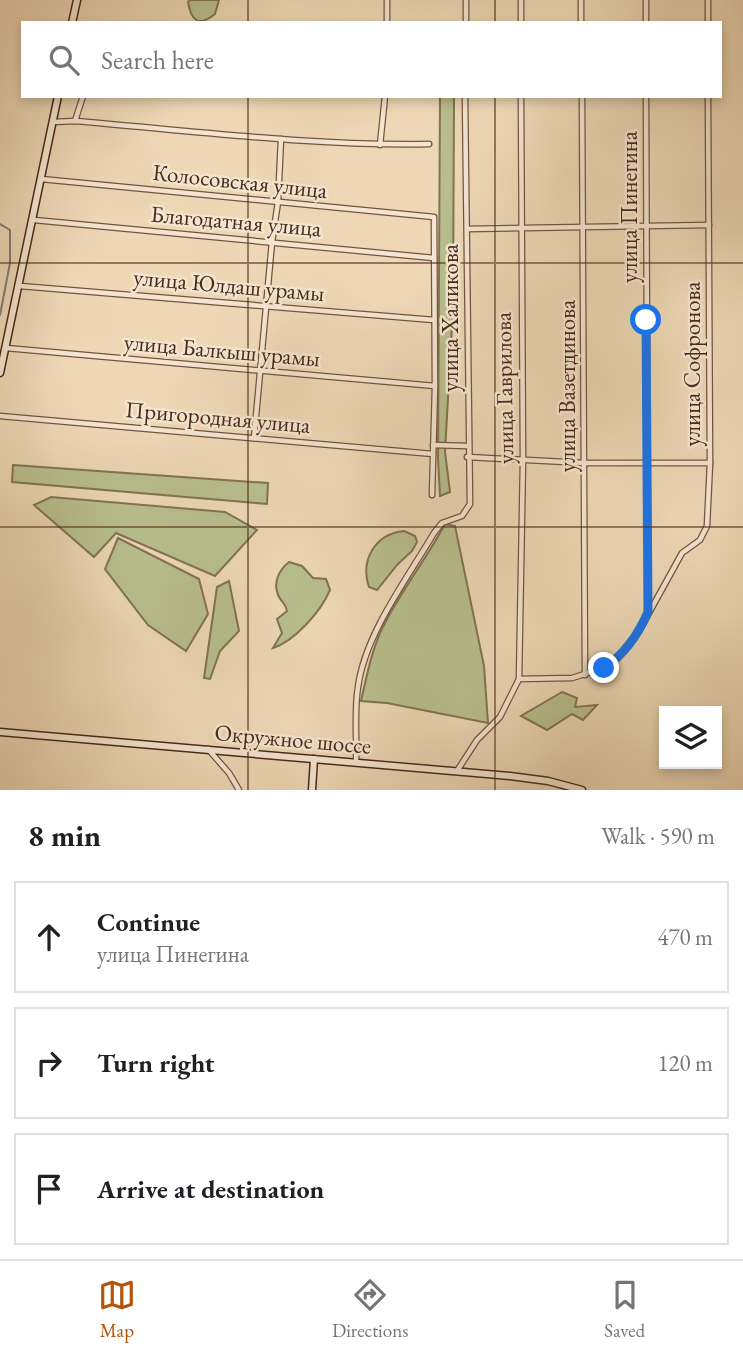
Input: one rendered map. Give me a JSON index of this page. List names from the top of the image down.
{
  "streets": {
    "street": [
      "Колосовская улица",
      "улица Пинегина",
      "Благодатная улица",
      "улица Юлдаш урамы",
      "улица Халикова",
      "улица Балкыш урамы",
      "улица Софронова",
      "улица Вазетдинова",
      "улица Гаврилова",
      "Пригородная улица",
      "Окружное шоссе"
    ]
  },
  "crossings": [
    ["Колосовская улица", "Благодатная улица"],
    ["улица Пинегина", "улица Софронова"],
    ["улица Халикова", "Окружное шоссе"],
    ["улица Софронова", "улица Вазетдинова"]
  ],
  "page": {
    "search": "Search here",
    "heading": ["8 min", "Walk · 590 m"],
    "list": [
      ["Continue", "улица Пинегина", "470 m"],
      ["Turn right", "120 m"],
      "Arrive at destination"
    ],
    "nav": ["Map", "Directions", "Saved"]
  }
}
